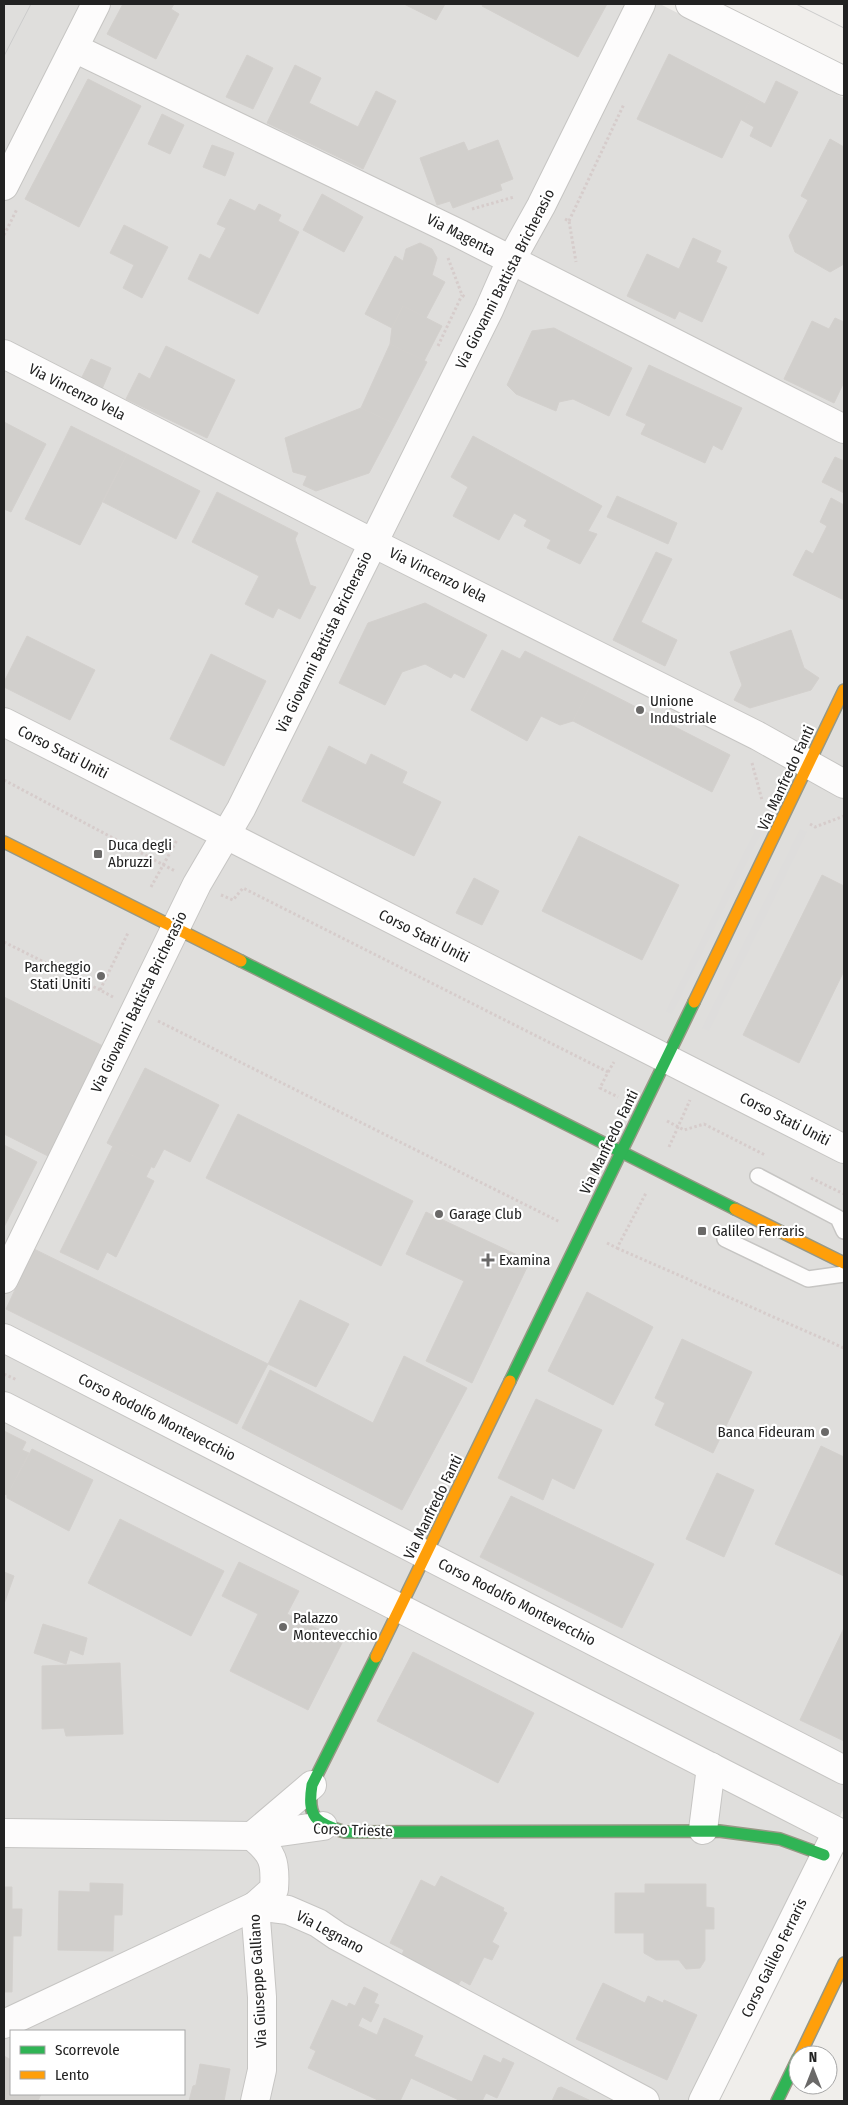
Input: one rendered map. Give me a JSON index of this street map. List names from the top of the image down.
{
  "streets": {
    "street": [
      "Via Magenta",
      "Via Giovanni Battista Bricherasio",
      "Via Vincenzo Vela",
      "Corso Stati Uniti",
      "Via Manfredo Fanti",
      "Corso Rodolfo Montevecchio",
      "Corso Trieste",
      "Via Legnano",
      "Corso Galileo Ferraris",
      "Via Giuseppe Galliano"
    ]
  },
  "crossings": [
    ["Via Magenta", "Via Giovanni Battista Bricherasio"],
    ["Via Giovanni Battista Bricherasio", "Via Vincenzo Vela"],
    ["Via Giovanni Battista Bricherasio", "Corso Stati Uniti"],
    ["Via Vincenzo Vela", "Via Manfredo Fanti"],
    ["Corso Stati Uniti", "Via Manfredo Fanti"],
    ["Via Manfredo Fanti", "Corso Rodolfo Montevecchio"],
    ["Corso Trieste", "Corso Galileo Ferraris"],
    ["Corso Trieste", "Via Giuseppe Galliano"],
    ["Via Legnano", "Via Giuseppe Galliano"]
  ],
  "places": {
    "other": [
      "Unione Industriale",
      "Parcheggio Stati Uniti",
      "Garage Club",
      "Banca Fideuram",
      "Palazzo Montevecchio"
    ],
    "transit": ["Duca degli Abruzzi", "Galileo Ferraris"],
    "health": ["Examina"]
  },
  "legend": ["Scorrevole", "Lento"],
  "north": "top"
}
